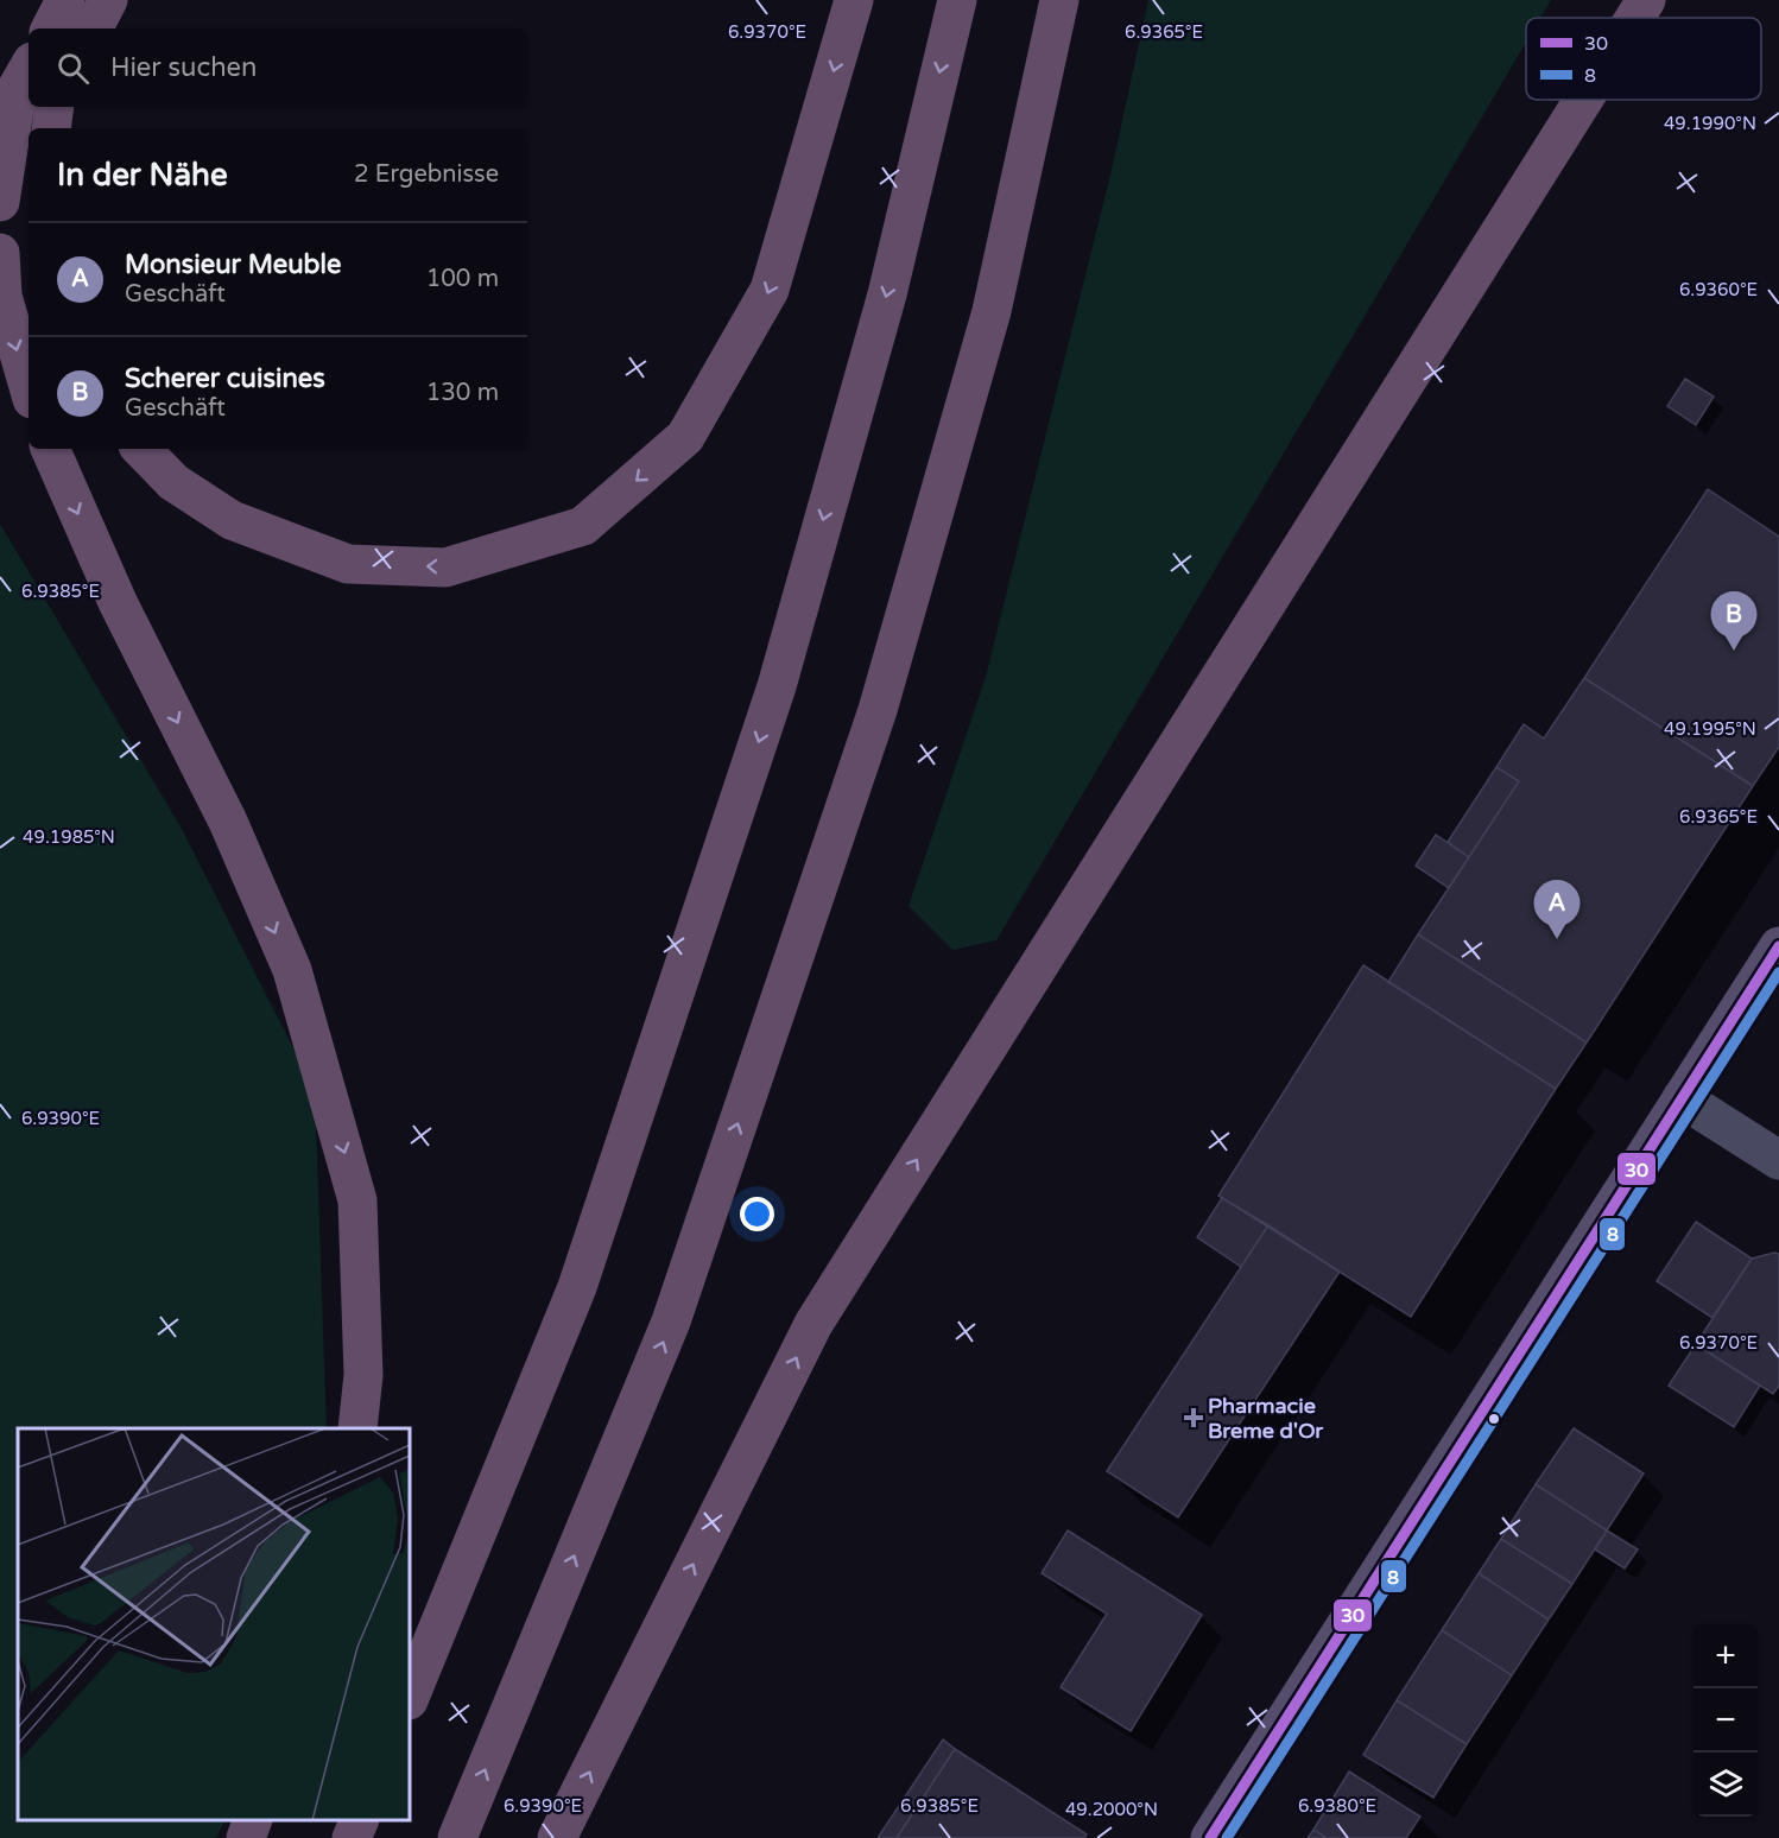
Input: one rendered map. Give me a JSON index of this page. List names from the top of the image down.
{
  "places": {
    "health": ["Pharmacie Breme d'Or"]
  },
  "lines": ["transit line 30", "transit line 8"],
  "legend": ["30", "8"],
  "page": {
    "search": "Hier suchen",
    "heading": ["In der Nähe", "2 Ergebnisse"],
    "list": [
      {
        "mark": "A",
        "name": "Monsieur Meuble",
        "note": "Geschäft",
        "value": "100 m"
      },
      {
        "mark": "B",
        "name": "Scherer cuisines",
        "note": "Geschäft",
        "value": "130 m"
      }
    ],
    "pins": ["B", "A"],
    "map_buttons": ["+", "−"]
  },
  "coordinates": [
    "6.9370°E",
    "6.9365°E",
    "49.1990°N",
    "6.9360°E",
    "6.9385°E",
    "49.1995°N",
    "49.1985°N",
    "6.9390°E",
    "6.9380°E",
    "49.2000°N"
  ]
}
